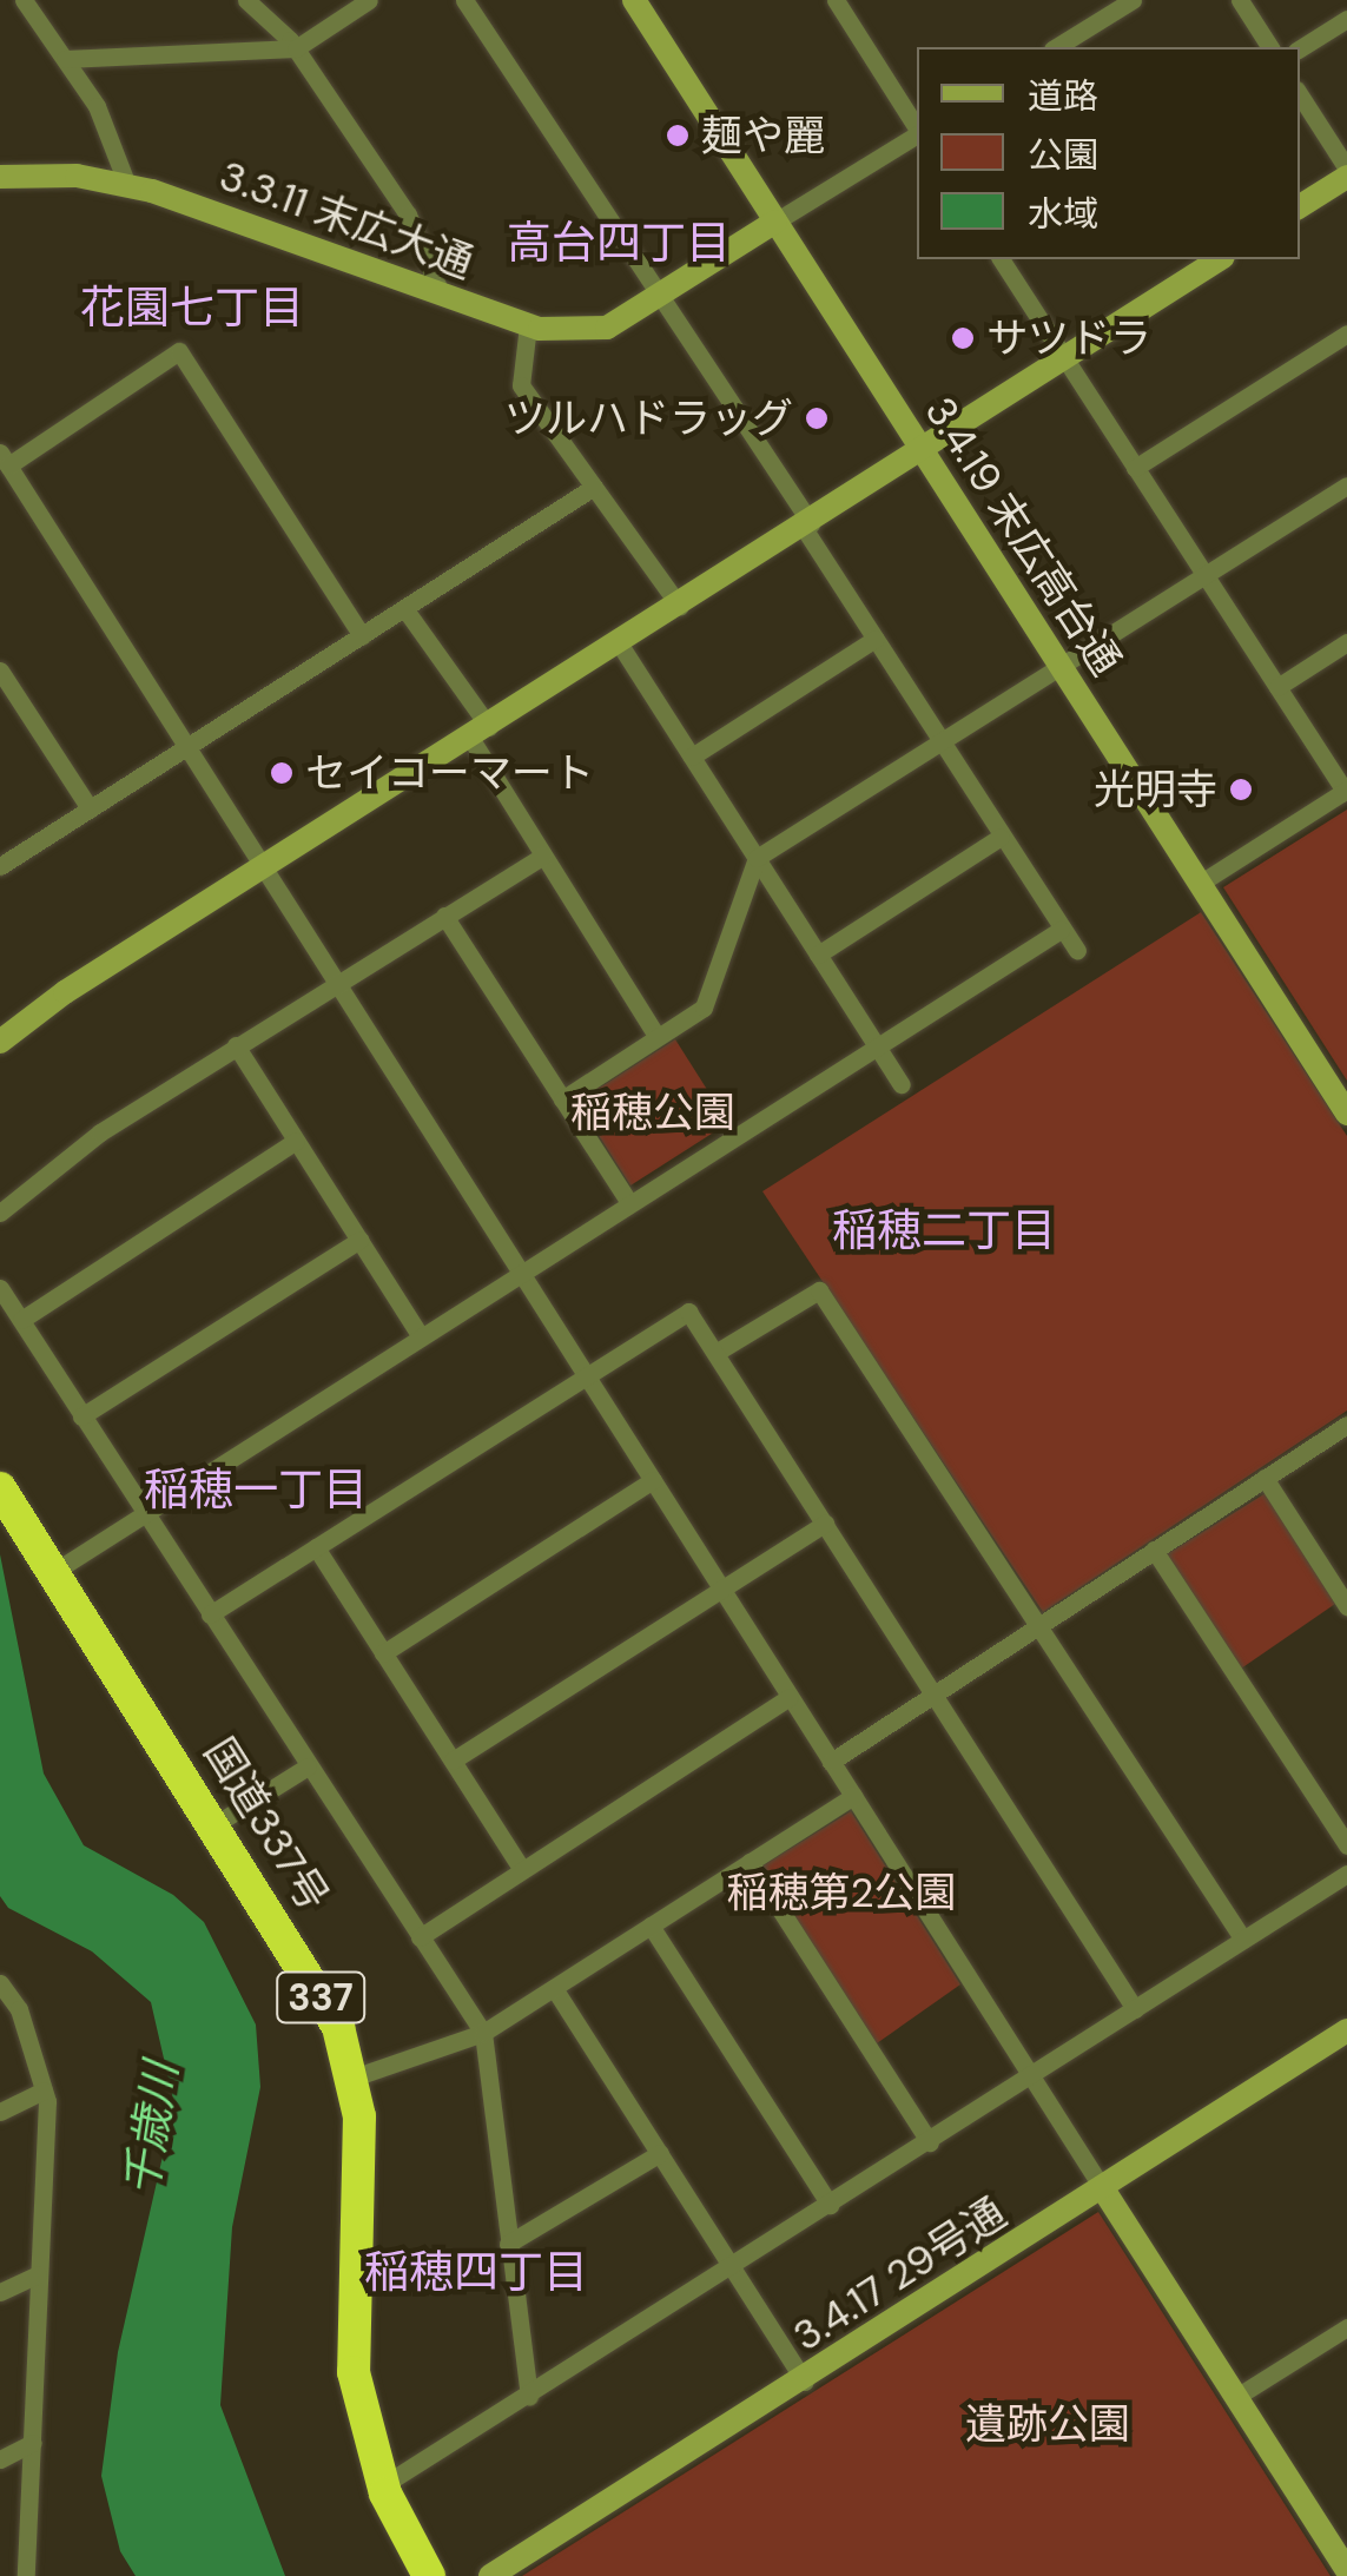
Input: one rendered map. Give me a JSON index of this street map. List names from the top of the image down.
{
  "streets": {
    "highway": ["国道337号", "337"],
    "street": ["3.3.11 末広大通", "3.4.19 末広高台通", "3.4.17 29号通"]
  },
  "crossings": [
    ["3.3.11 末広大通", "3.4.19 末広高台通"]
  ],
  "districts": [
    "高台四丁目",
    "花園七丁目",
    "稲穂二丁目",
    "稲穂一丁目",
    "稲穂四丁目"
  ],
  "water": ["千歳川"],
  "parks": ["稲穂公園", "稲穂第2公園", "遺跡公園"],
  "places": [
    "麺や麗",
    "サツドラ",
    "ツルハドラッグ",
    "セイコーマート",
    "光明寺"
  ],
  "legend": ["道路", "公園", "水域"]
}
